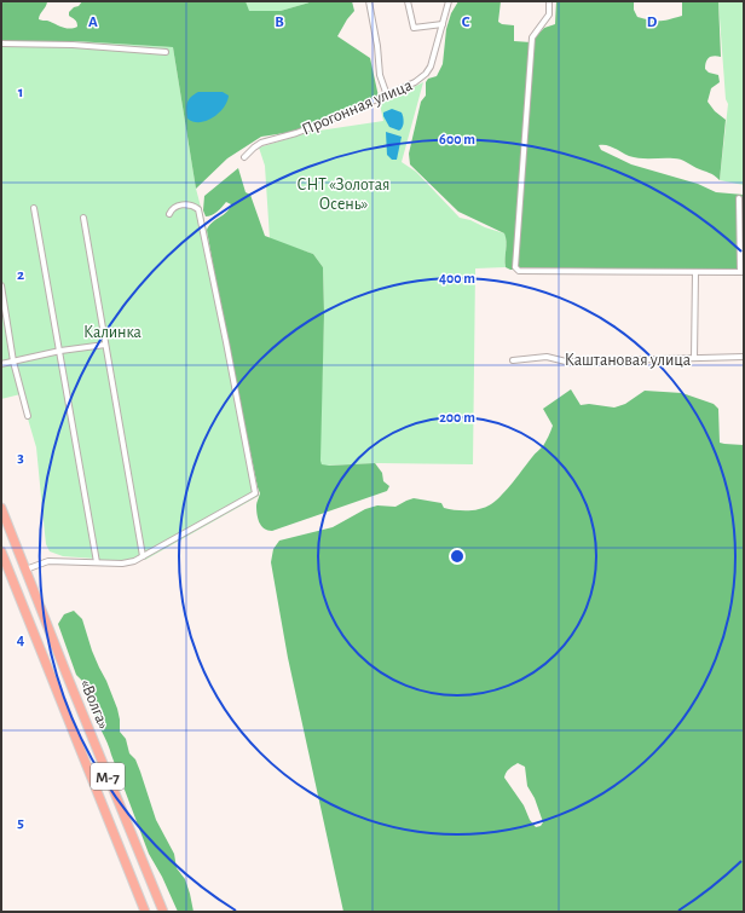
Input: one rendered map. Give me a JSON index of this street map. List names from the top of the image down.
{
  "streets": {
    "highway": ["«Волга»", "М-7"],
    "street": ["Прогонная улица", "Каштановая улица"]
  },
  "parks": ["СНТ «Золотая Осень»", "Калинка"],
  "grid": {
    "columns": [
      "A",
      "B",
      "C",
      "D"
    ],
    "rows": [
      "1",
      "2",
      "3",
      "4",
      "5"
    ]
  },
  "rings": ["600 m", "400 m", "200 m"]
}
